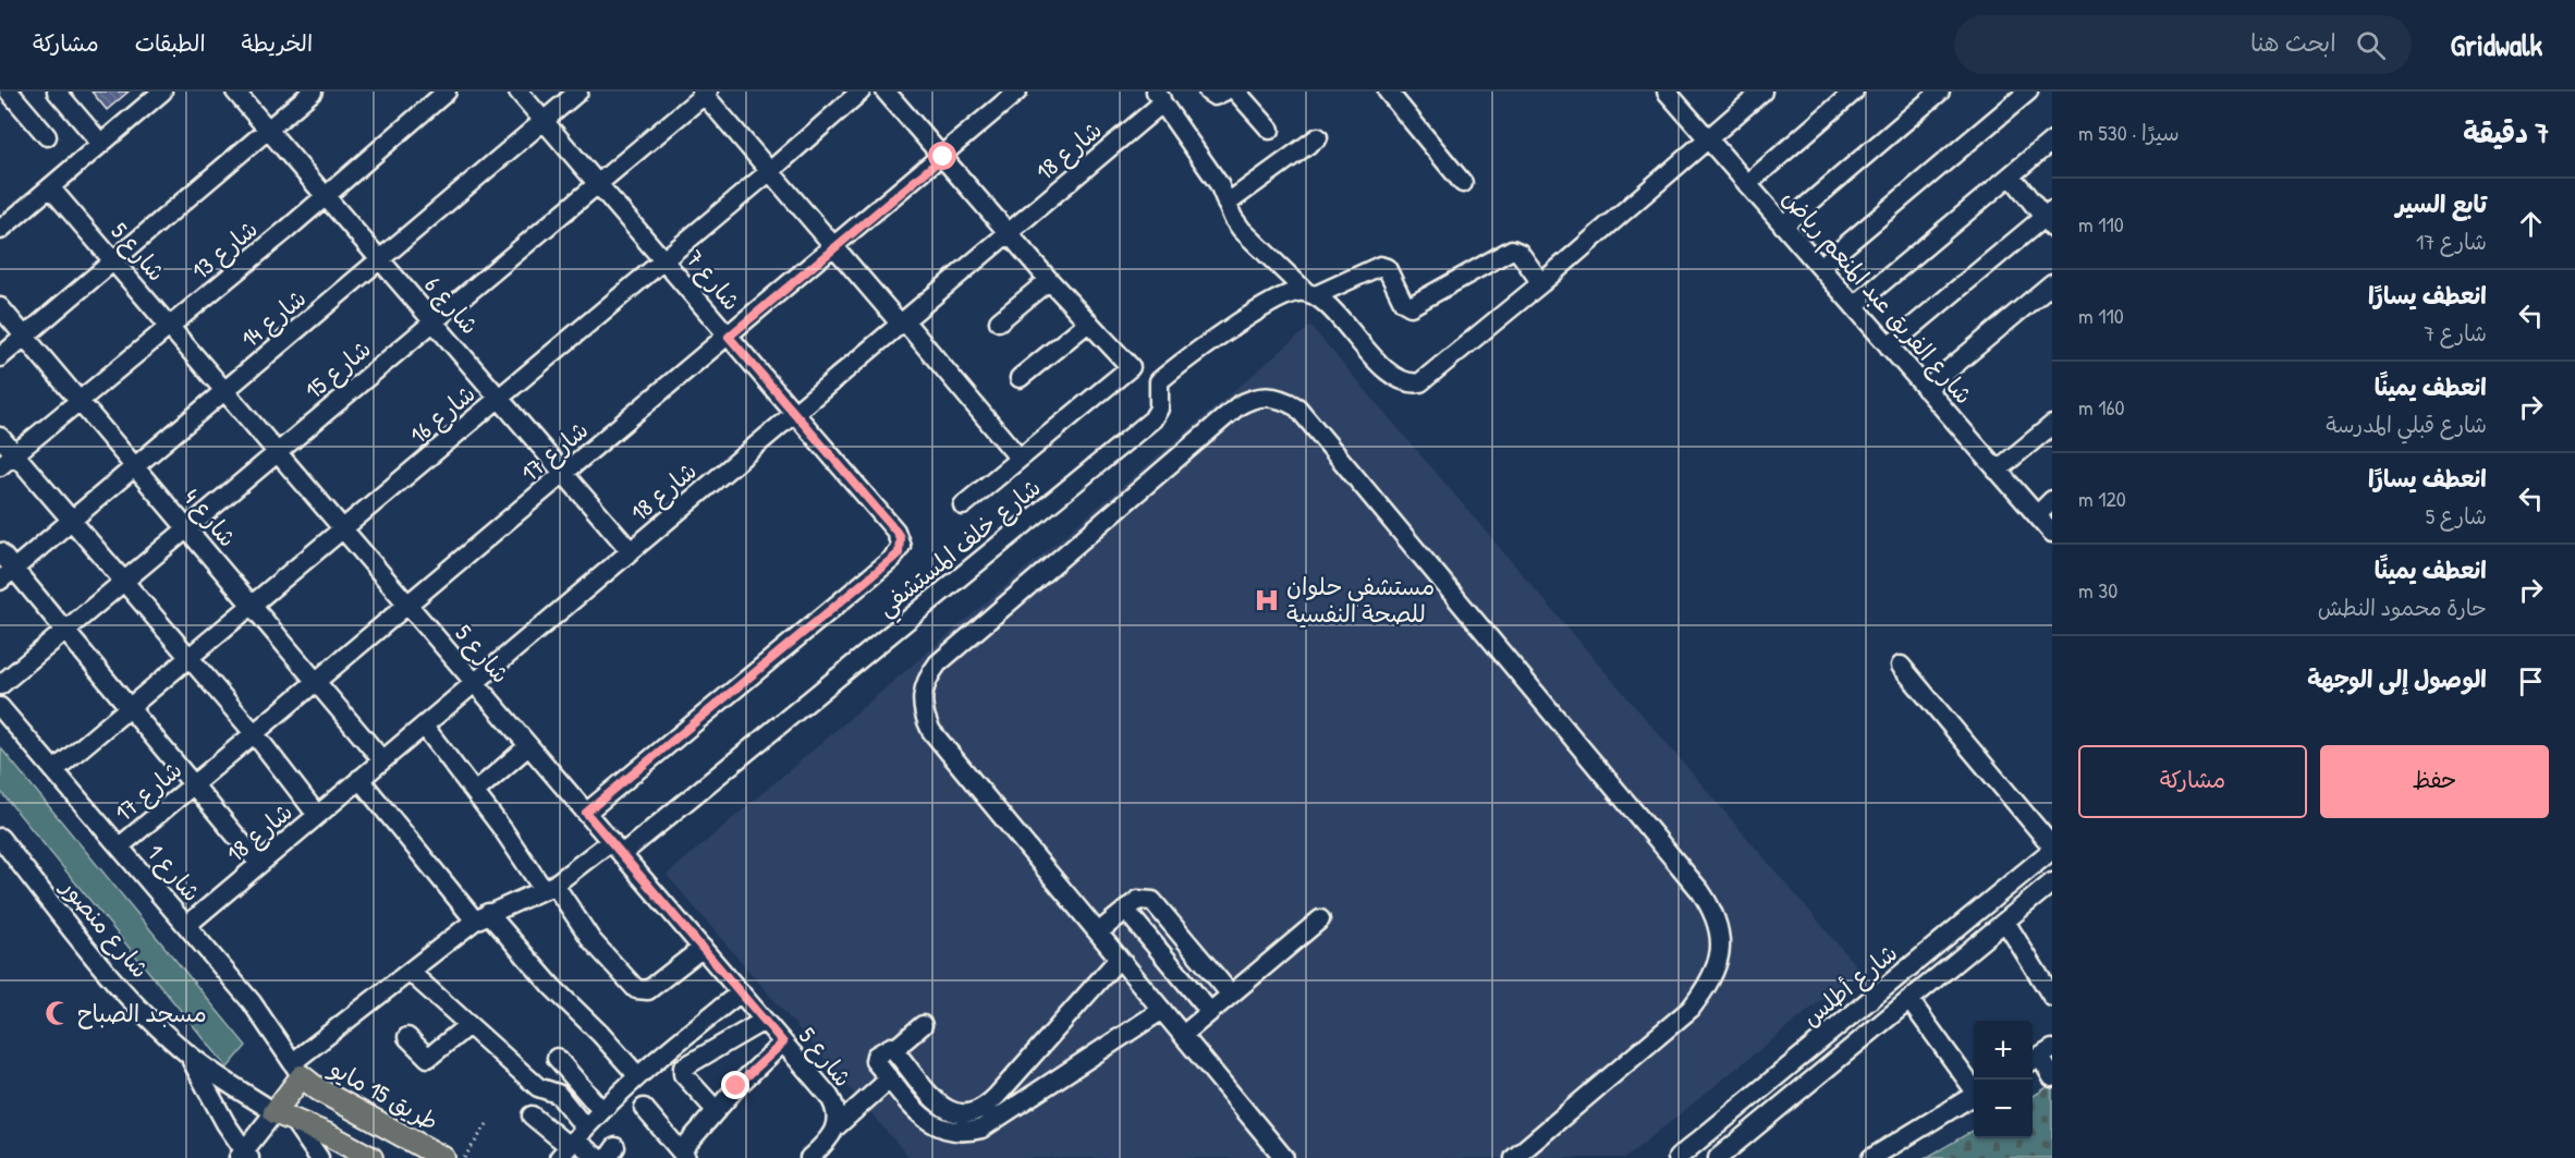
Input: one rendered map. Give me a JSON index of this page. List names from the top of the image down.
{
  "streets": {
    "main road": ["طريق 15 مايو"],
    "street": [
      "شارع 18",
      "شارع 13",
      "شارع 5",
      "شارع 7",
      "شارع الفريق عبد المنعم رياض",
      "شارع 6",
      "شارع 14",
      "شارع 15",
      "شارع 16",
      "شارع 17",
      "شارع 4",
      "شارع خلف المستشفي",
      "شارع 1",
      "شارع منصور",
      "شارع أطلس"
    ]
  },
  "crossings": [
    ["شارع 18", "شارع 5"],
    ["شارع 18", "شارع 7"],
    ["شارع 18", "شارع 6"],
    ["شارع 18", "شارع 4"],
    ["شارع 18", "شارع 1"],
    ["شارع 13", "شارع 5"],
    ["شارع 13", "شارع 6"],
    ["شارع 13", "شارع 4"],
    ["شارع 5", "شارع 7"],
    ["شارع 5", "شارع 14"],
    ["شارع 5", "شارع 15"],
    ["شارع 5", "شارع 16"],
    ["شارع 5", "شارع 17"],
    ["شارع 5", "شارع خلف المستشفي"],
    ["شارع 7", "شارع 14"],
    ["شارع 7", "شارع 15"],
    ["شارع 7", "شارع 16"],
    ["شارع 7", "شارع 17"],
    ["شارع 6", "شارع 14"],
    ["شارع 6", "شارع 15"],
    ["شارع 6", "شارع 16"],
    ["شارع 6", "شارع 17"],
    ["شارع 14", "شارع 4"],
    ["شارع 15", "شارع 4"],
    ["شارع 16", "شارع 4"],
    ["شارع 16", "شارع 1"],
    ["شارع 17", "شارع 4"],
    ["شارع 17", "شارع 1"],
    ["شارع خلف المستشفي", "شارع 1"],
    ["شارع خلف المستشفي", "طريق 15 مايو"],
    ["شارع 1", "طريق 15 مايو"]
  ],
  "places": {
    "hospital": ["مستشفي حلوان للصحة النفسية"],
    "mosque": ["مسجد الصباح"]
  },
  "page": {
    "header": "Gridwalk",
    "search": "ابحث هنا",
    "nav": ["الخريطة", "الطبقات", "مشاركة"],
    "heading": ["7 دقيقة", "سيرًا · 530 m"],
    "list": [
      ["تابع السير", "شارع 17", "110 m"],
      ["انعطف يسارًا", "شارع 7", "110 m"],
      ["انعطف يمينًا", "شارع قبلي المدرسة", "160 m"],
      ["انعطف يسارًا", "شارع 5", "120 m"],
      ["انعطف يمينًا", "حارة محمود النطش", "30 m"],
      "الوصول إلى الوجهة"
    ],
    "buttons": ["حفظ", "مشاركة"],
    "map_buttons": ["+", "−"]
  }
}
